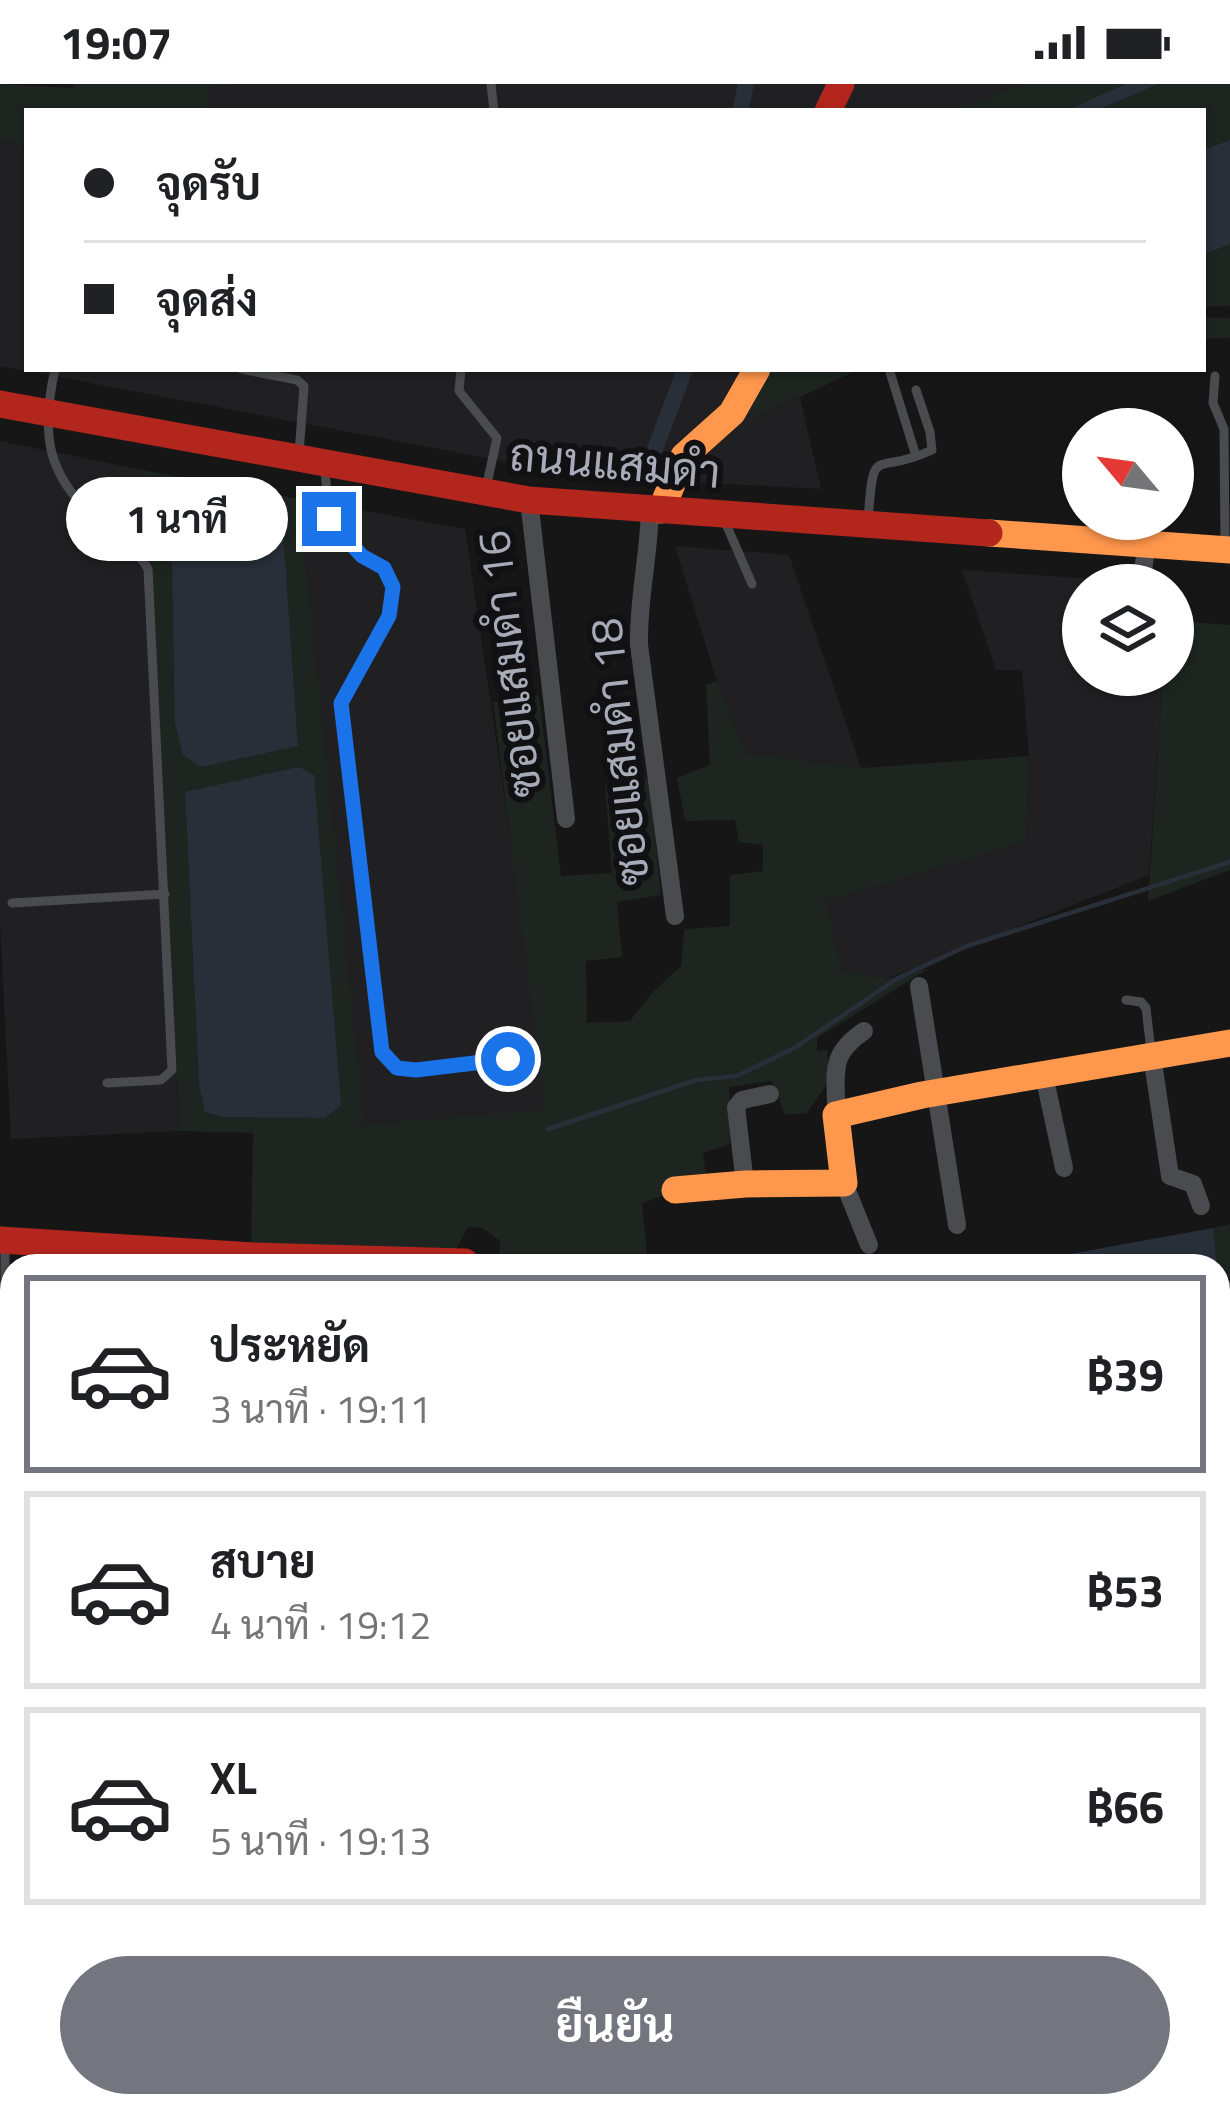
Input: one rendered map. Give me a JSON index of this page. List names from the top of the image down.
{
  "streets": {
    "street": ["ถนนแสมดำ", "ซอยแสมดำ 16", "ซอยแสมดำ 18"]
  },
  "crossings": [
    ["ถนนแสมดำ", "ซอยแสมดำ 16"],
    ["ถนนแสมดำ", "ซอยแสมดำ 18"]
  ],
  "north": "top left",
  "page": {
    "status": "19:07",
    "banner": ["จุดรับ", "จุดส่ง"],
    "bubble": "1 นาที",
    "list": [
      {
        "name": "ประหยัด",
        "note": "3 นาที · 19:11",
        "value": "฿39"
      },
      {
        "name": "สบาย",
        "note": "4 นาที · 19:12",
        "value": "฿53"
      },
      {
        "name": "XL",
        "note": "5 นาที · 19:13",
        "value": "฿66"
      }
    ],
    "buttons": "ยืนยัน"
  }
}
